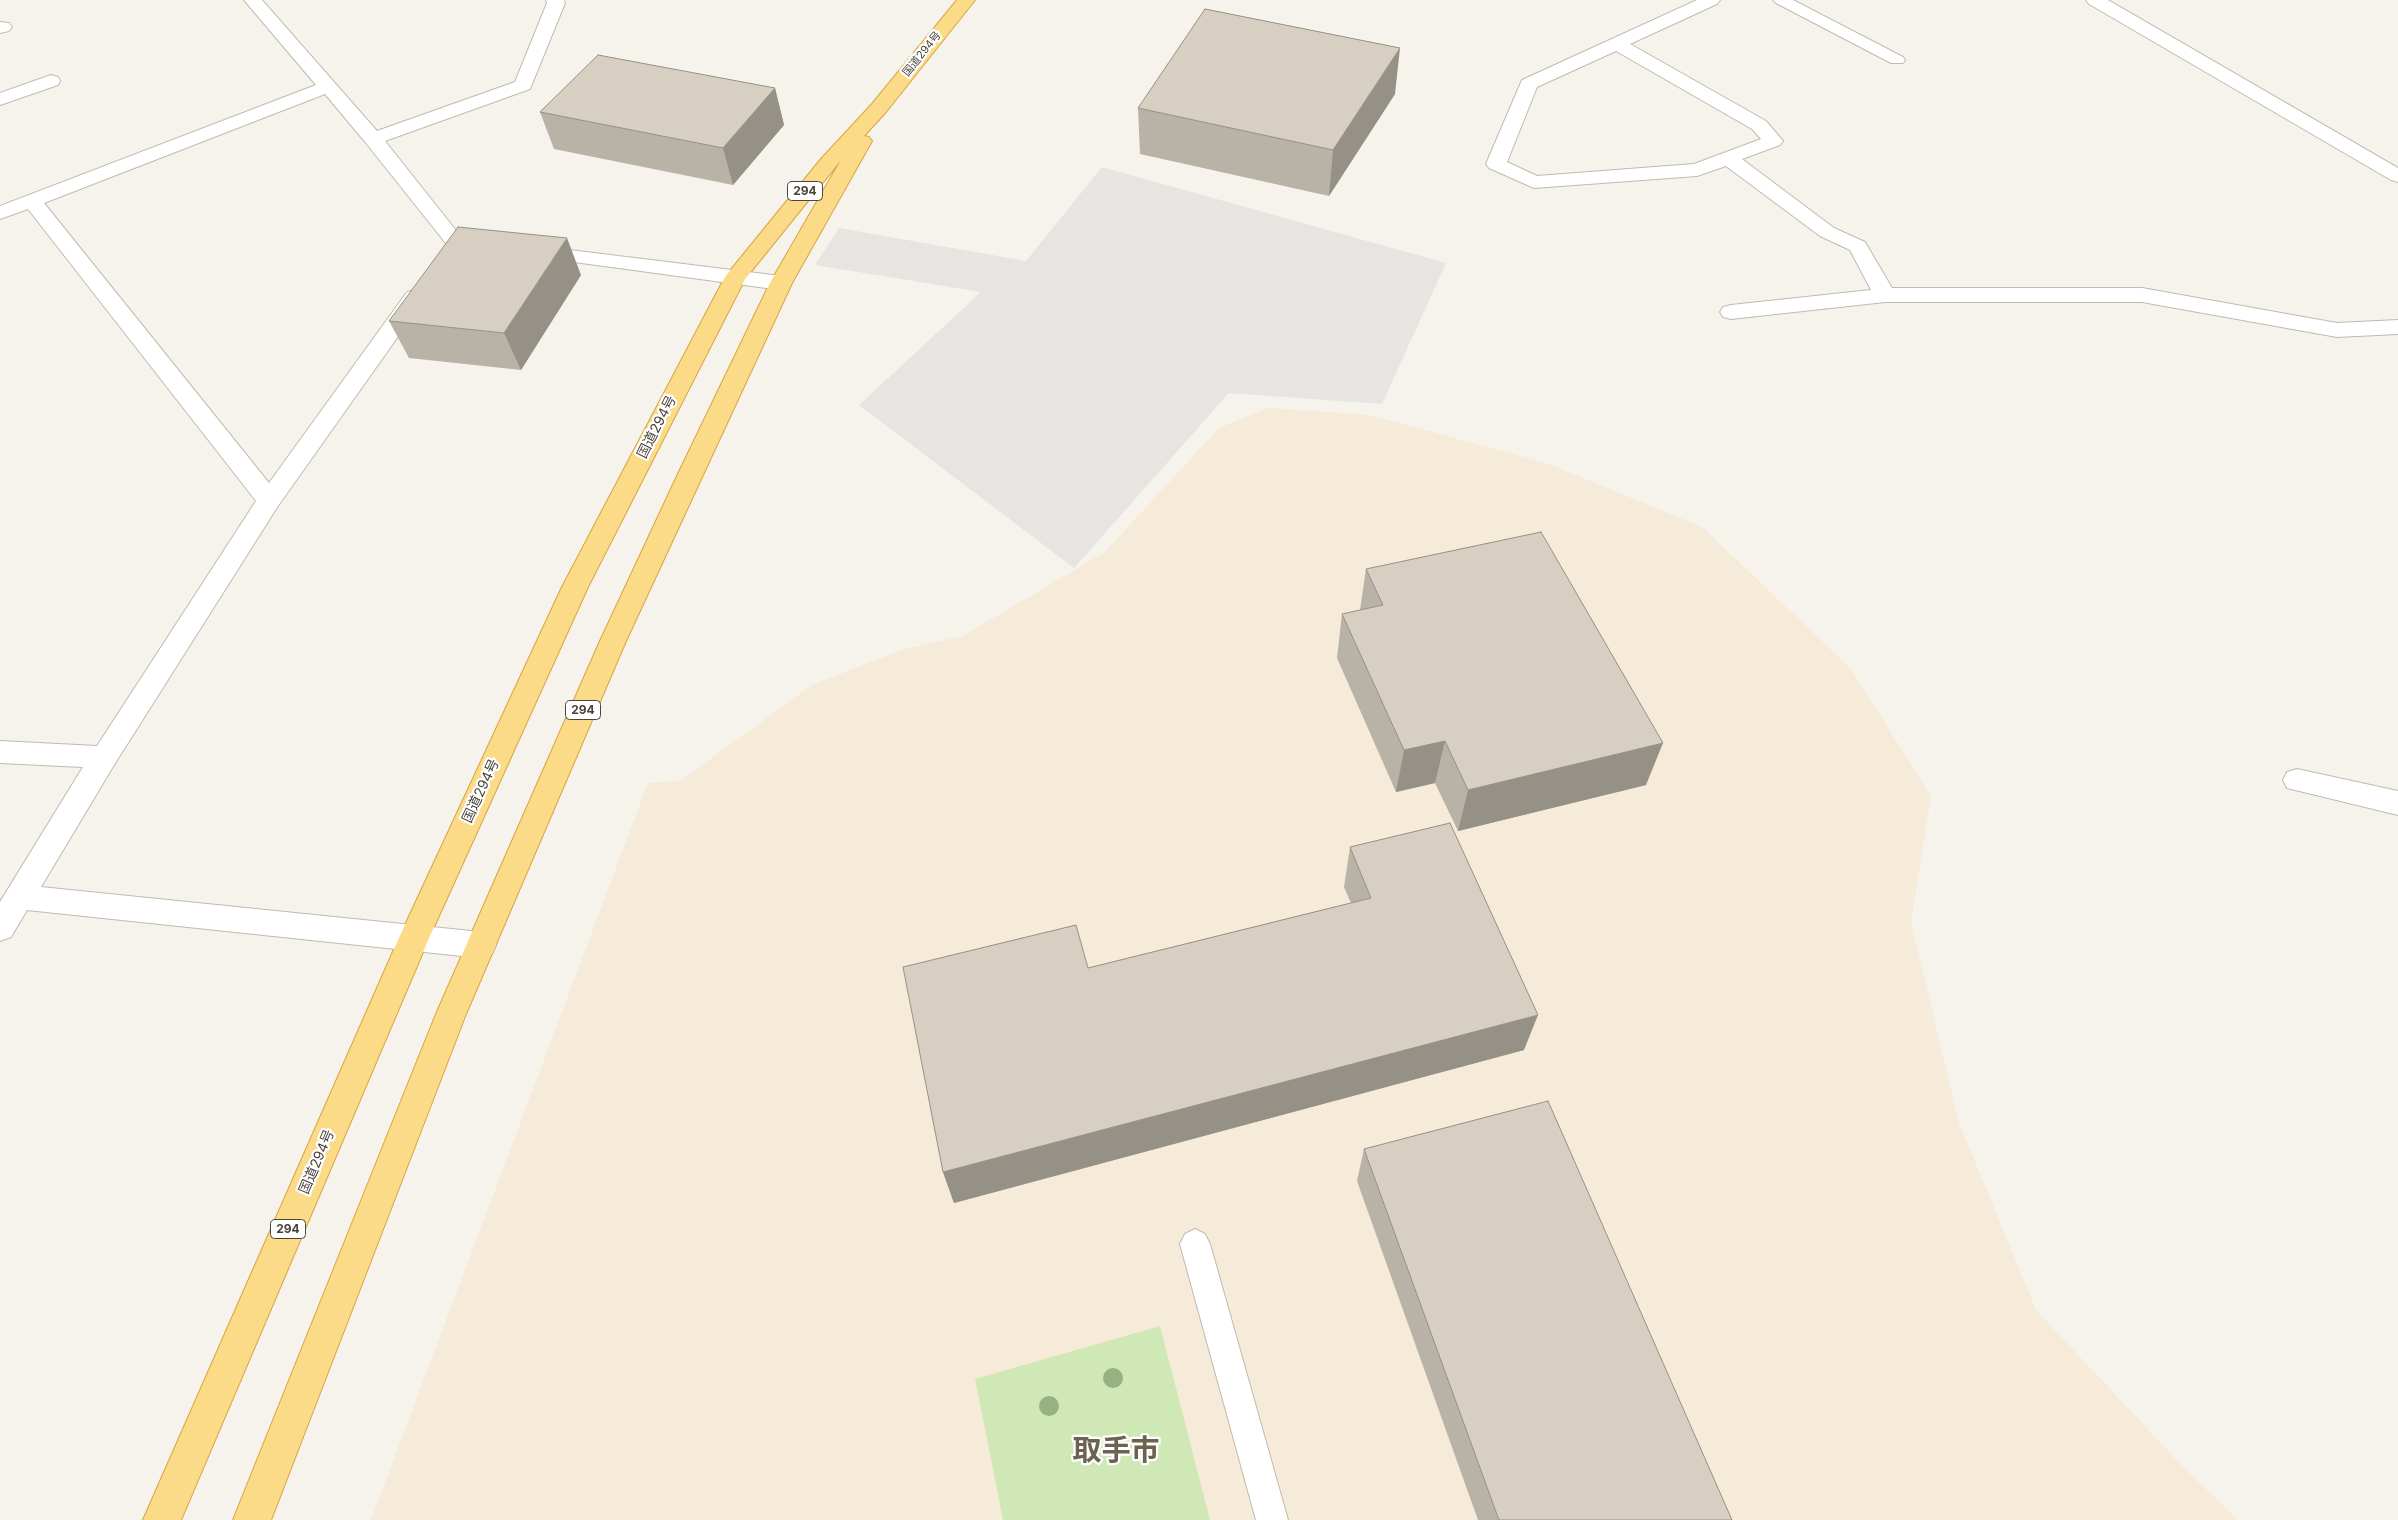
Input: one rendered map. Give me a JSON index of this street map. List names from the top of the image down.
{
  "streets": {
    "highway": ["国道294号", "294"]
  },
  "districts": ["取手市"]
}
